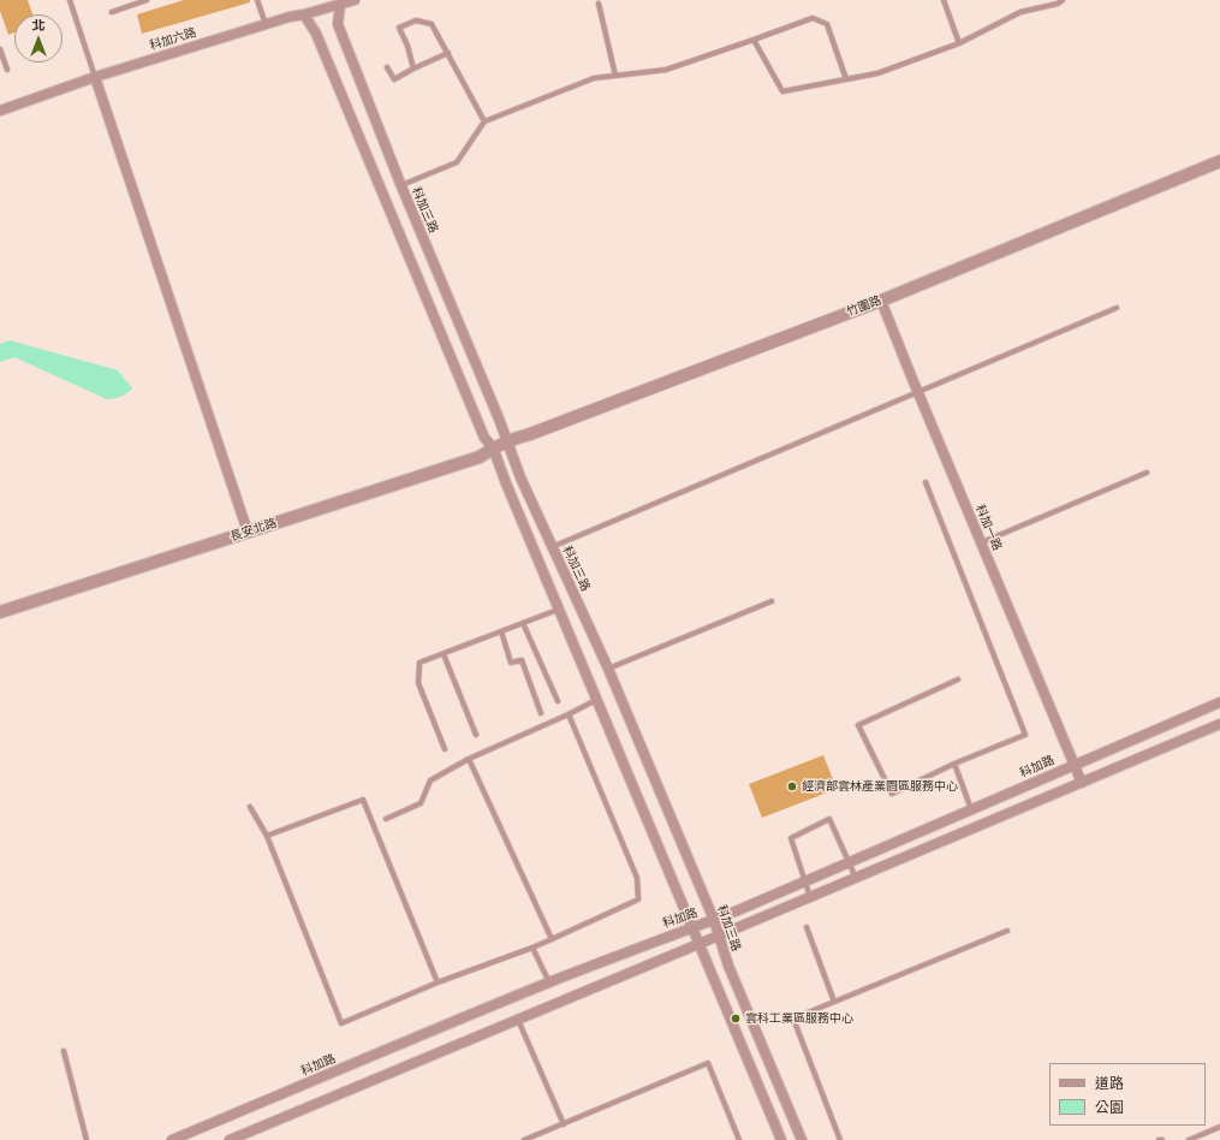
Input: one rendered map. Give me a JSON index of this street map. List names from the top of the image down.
{
  "streets": {
    "street": [
      "科加六路",
      "科加三路",
      "竹圍路",
      "科加一路",
      "長安北路",
      "科加路"
    ]
  },
  "crossings": [
    ["科加六路", "科加三路"],
    ["科加三路", "竹圍路"],
    ["科加三路", "長安北路"],
    ["科加三路", "科加路"],
    ["竹圍路", "科加一路"],
    ["竹圍路", "長安北路"],
    ["科加一路", "科加路"]
  ],
  "places": ["經濟部雲林產業園區服務中心", "雲科工業區服務中心"],
  "legend": ["道路", "公園"],
  "north": "top"
}
